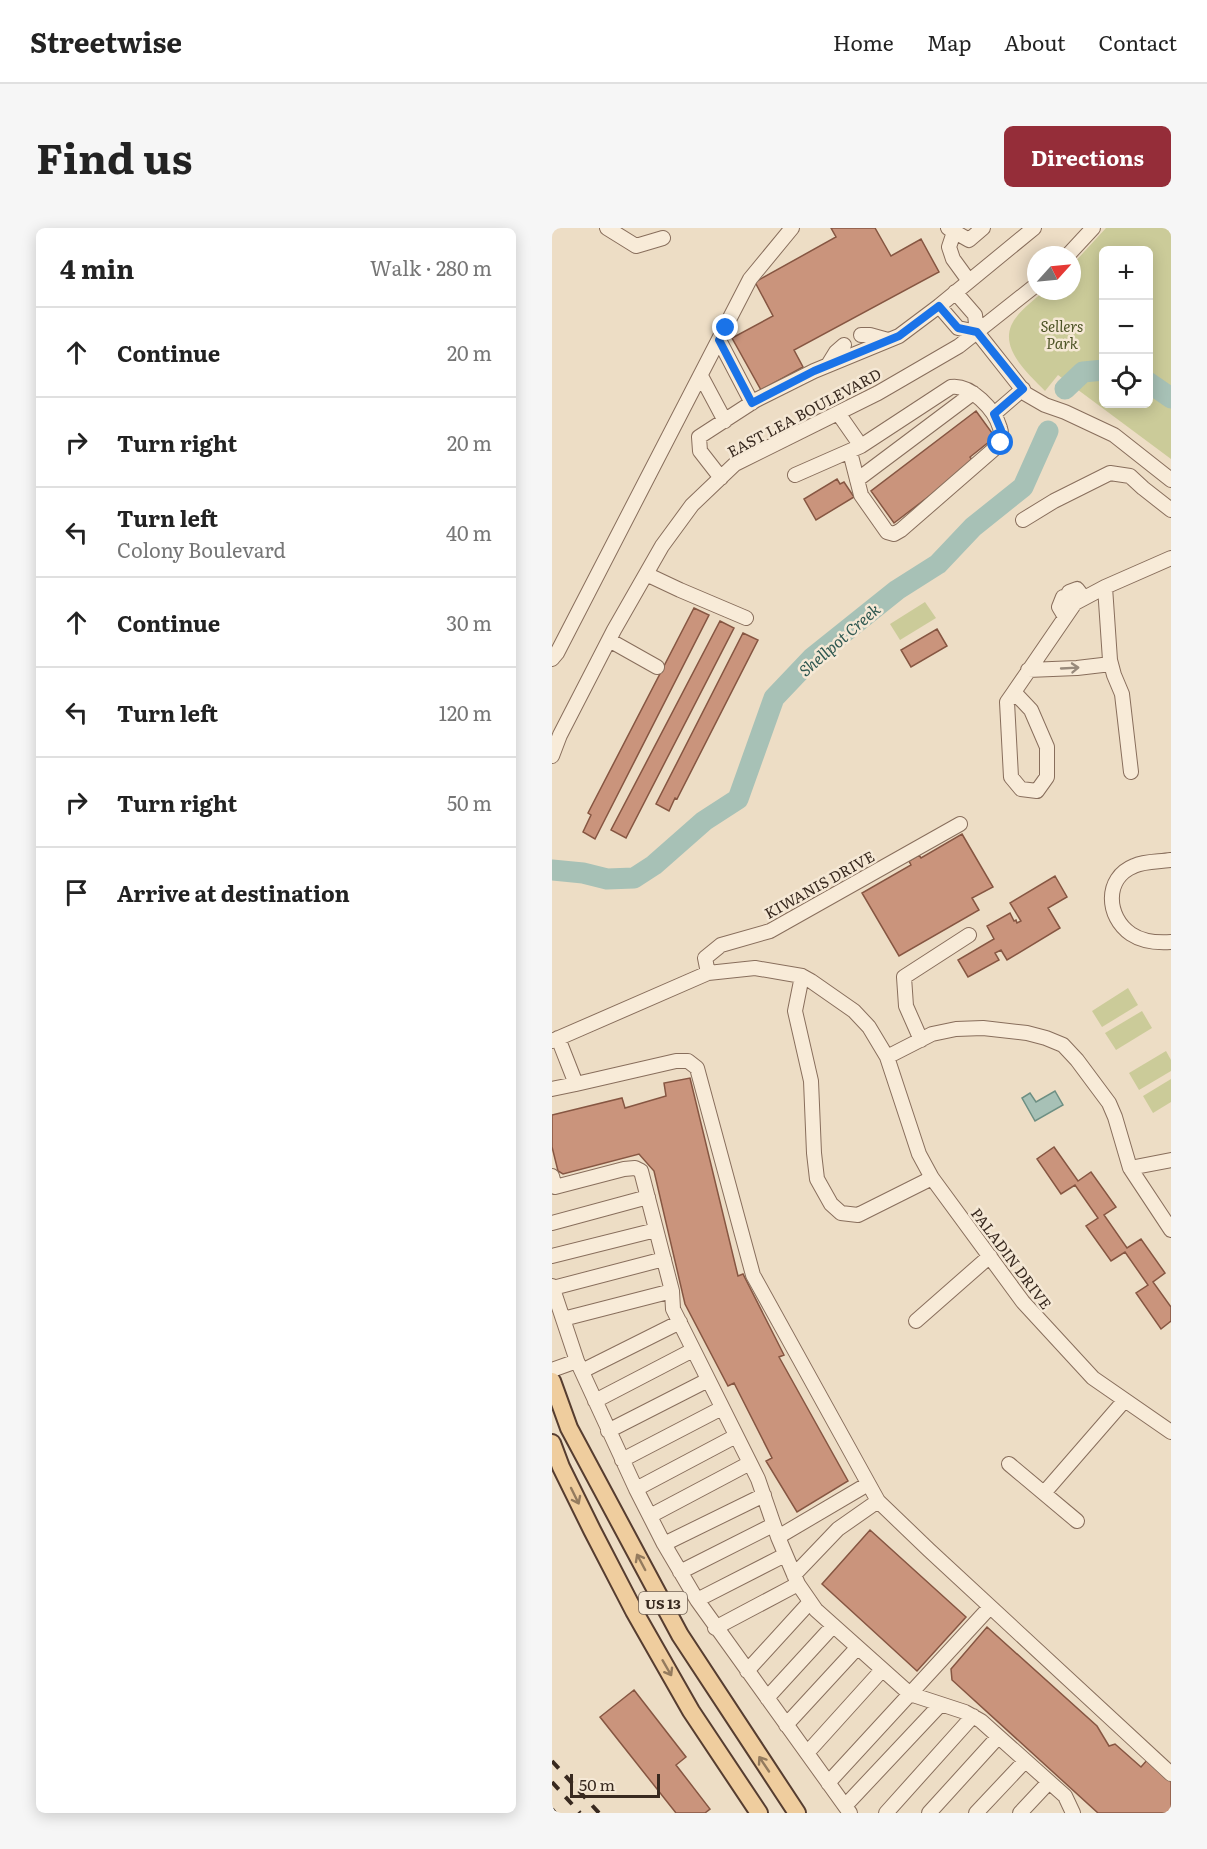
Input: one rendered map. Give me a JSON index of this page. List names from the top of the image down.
{
  "streets": {
    "main road": ["US 13"],
    "street": ["EAST LEA BOULEVARD", "KIWANIS DRIVE", "PALADIN DRIVE"]
  },
  "crossings": [
    ["KIWANIS DRIVE", "PALADIN DRIVE"]
  ],
  "water": ["Shellpot Creek"],
  "parks": ["Sellers Park"],
  "scale_bar": "50 m",
  "north": "top right",
  "page": {
    "header": "Streetwise",
    "nav": [
      "Home",
      "Map",
      "About",
      "Contact"
    ],
    "title": "Find us",
    "buttons": "Directions",
    "heading": ["4 min", "Walk · 280 m"],
    "map_buttons": ["+", "−"],
    "list": [
      ["Continue", "20 m"],
      ["Turn right", "20 m"],
      ["Turn left", "Colony Boulevard", "40 m"],
      ["Continue", "30 m"],
      ["Turn left", "120 m"],
      ["Turn right", "50 m"],
      "Arrive at destination"
    ],
    "scale": "50 m"
  }
}
